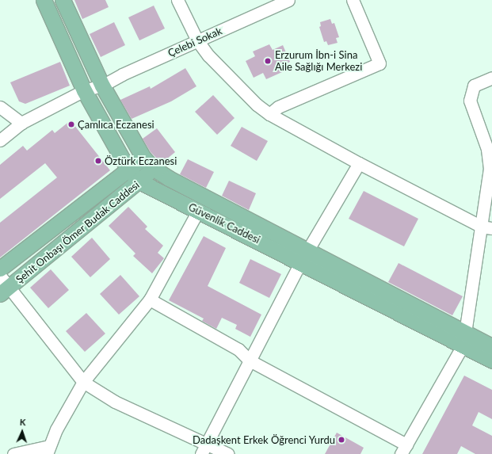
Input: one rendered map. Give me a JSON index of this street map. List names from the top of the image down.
{
  "streets": {
    "main road": ["Güvenlik Caddesi", "Şehit Onbaşı Ömer Budak Caddesi"],
    "street": ["Çelebi Sokak"]
  },
  "crossings": [
    ["Çelebi Sokak", "Güvenlik Caddesi"],
    ["Güvenlik Caddesi", "Şehit Onbaşı Ömer Budak Caddesi"]
  ],
  "places": [
    "Erzurum İbn-i Sina Aile Sağlığı Merkezi",
    "Çamlıca Eczanesi",
    "Öztürk Eczanesi",
    "Dadaşkent Erkek Öğrenci Yurdu"
  ],
  "north": "top"
}
